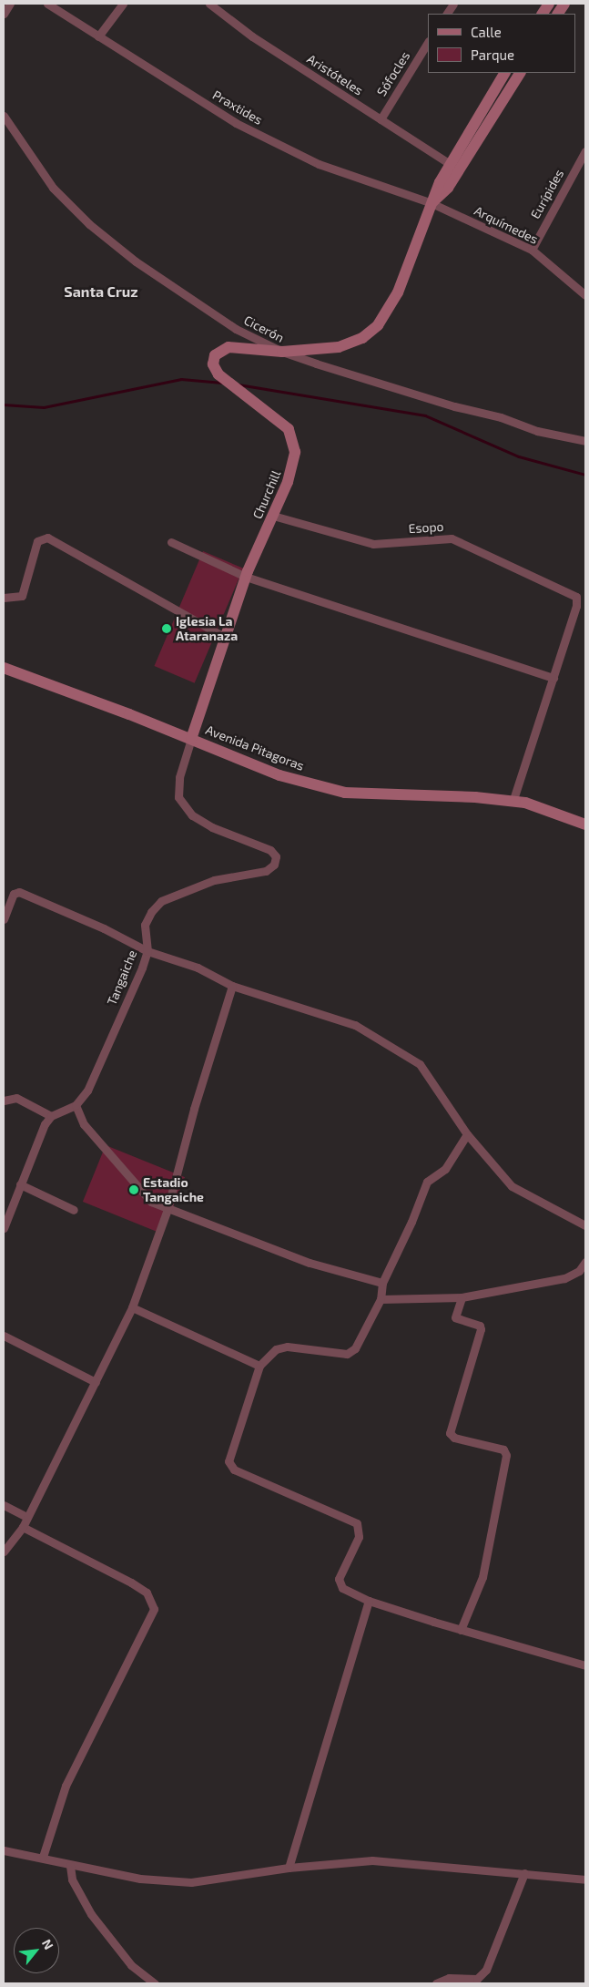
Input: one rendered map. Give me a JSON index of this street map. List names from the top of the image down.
{
  "streets": {
    "main road": ["Churchill", "Avenida Pitagoras"],
    "street": [
      "Sófocles",
      "Aristóteles",
      "Praxtides",
      "Eurípides",
      "Arquímedes",
      "Cicerón",
      "Esopo",
      "Tangaiche"
    ]
  },
  "crossings": [
    ["Sófocles", "Aristóteles"],
    ["Aristóteles", "Churchill"],
    ["Praxtides", "Arquímedes"],
    ["Praxtides", "Churchill"],
    ["Eurípides", "Arquímedes"],
    ["Arquímedes", "Churchill"],
    ["Cicerón", "Churchill"],
    ["Churchill", "Esopo"],
    ["Churchill", "Avenida Pitagoras"],
    ["Churchill", "Tangaiche"],
    ["Avenida Pitagoras", "Tangaiche"]
  ],
  "districts": ["Santa Cruz"],
  "places": ["Iglesia La Ataranaza", "Estadio Tangaiche"],
  "legend": ["Calle", "Parque"],
  "north": "top right"
}
